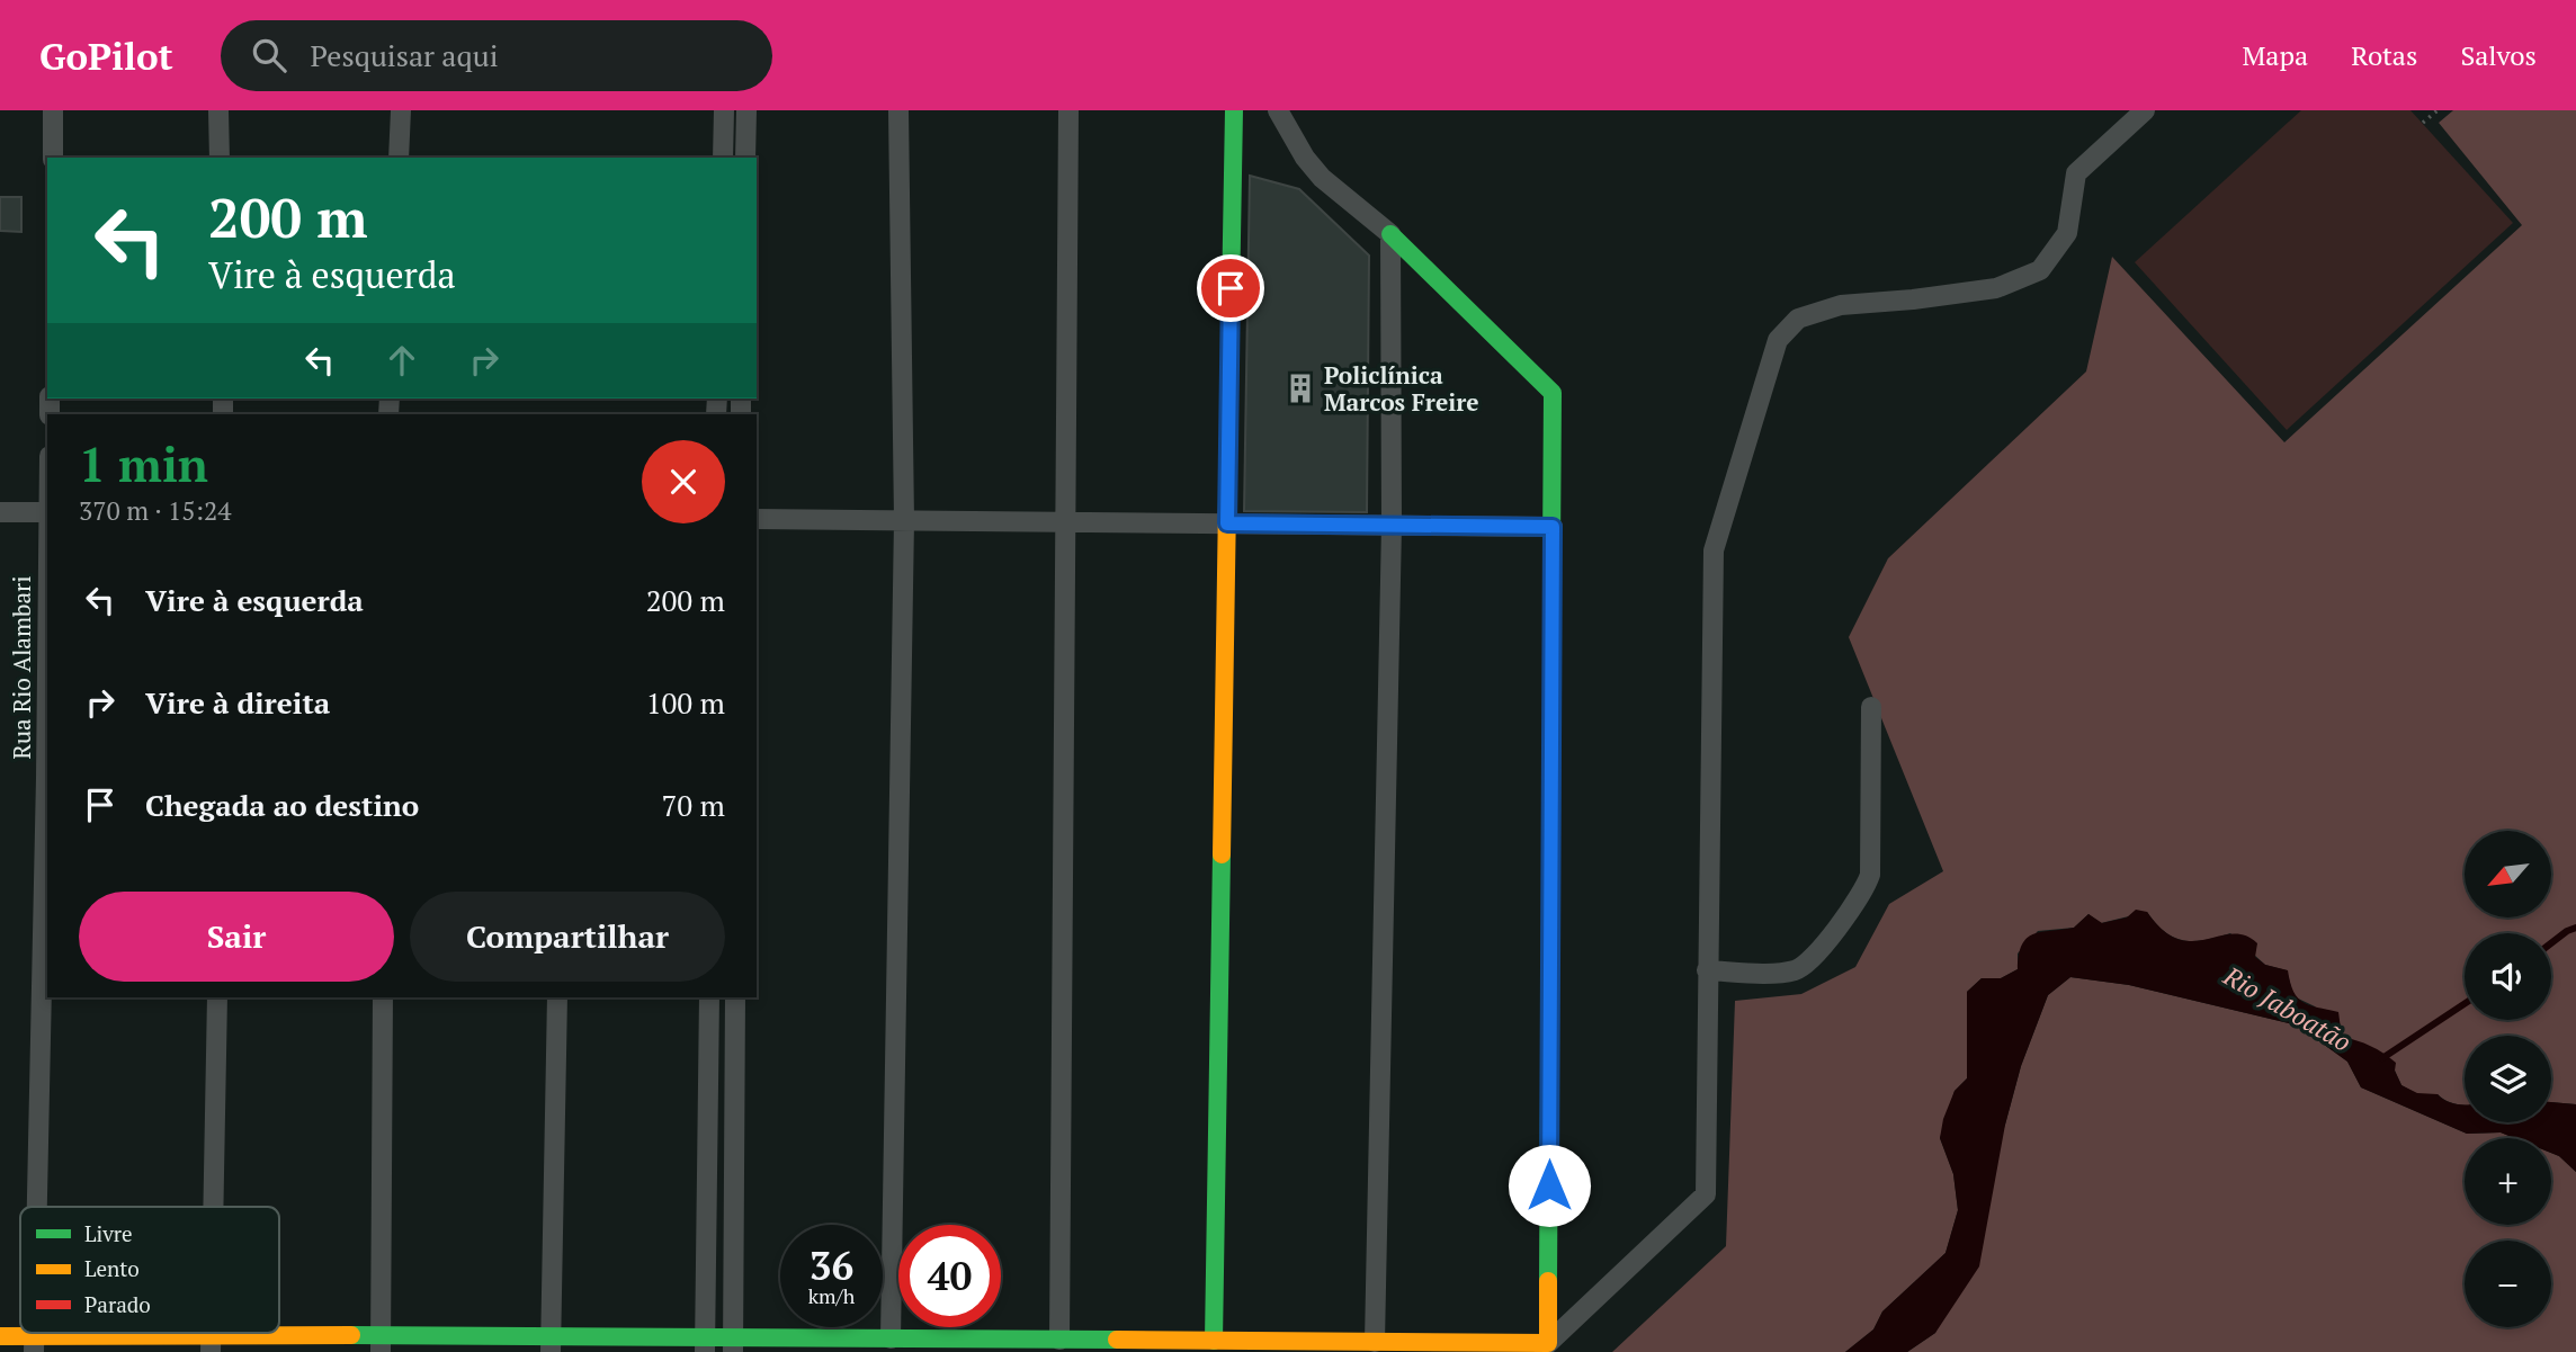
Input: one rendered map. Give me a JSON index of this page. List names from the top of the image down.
{
  "streets": {
    "street": ["Rua Rio Alambari"]
  },
  "water": ["Rio Jaboatão"],
  "places": {
    "building": ["Policlínica Marcos Freire"]
  },
  "legend": ["Livre", "Lento", "Parado"],
  "north": "bottom left",
  "page": {
    "header": "GoPilot",
    "search": "Pesquisar aqui",
    "nav": ["Mapa", "Rotas", "Salvos"],
    "turn": ["200 m", "Vire à esquerda"],
    "heading": ["1 min", "370 m · 15:24"],
    "list": [
      {
        "name": "Vire à esquerda",
        "value": "200 m"
      },
      {
        "name": "Vire à direita",
        "value": "100 m"
      },
      {
        "name": "Chegada ao destino",
        "value": "70 m"
      }
    ],
    "map_buttons": ["+", "−"],
    "buttons": ["Sair", "Compartilhar"],
    "speed": "36 km/h",
    "limit": "40"
  }
}
